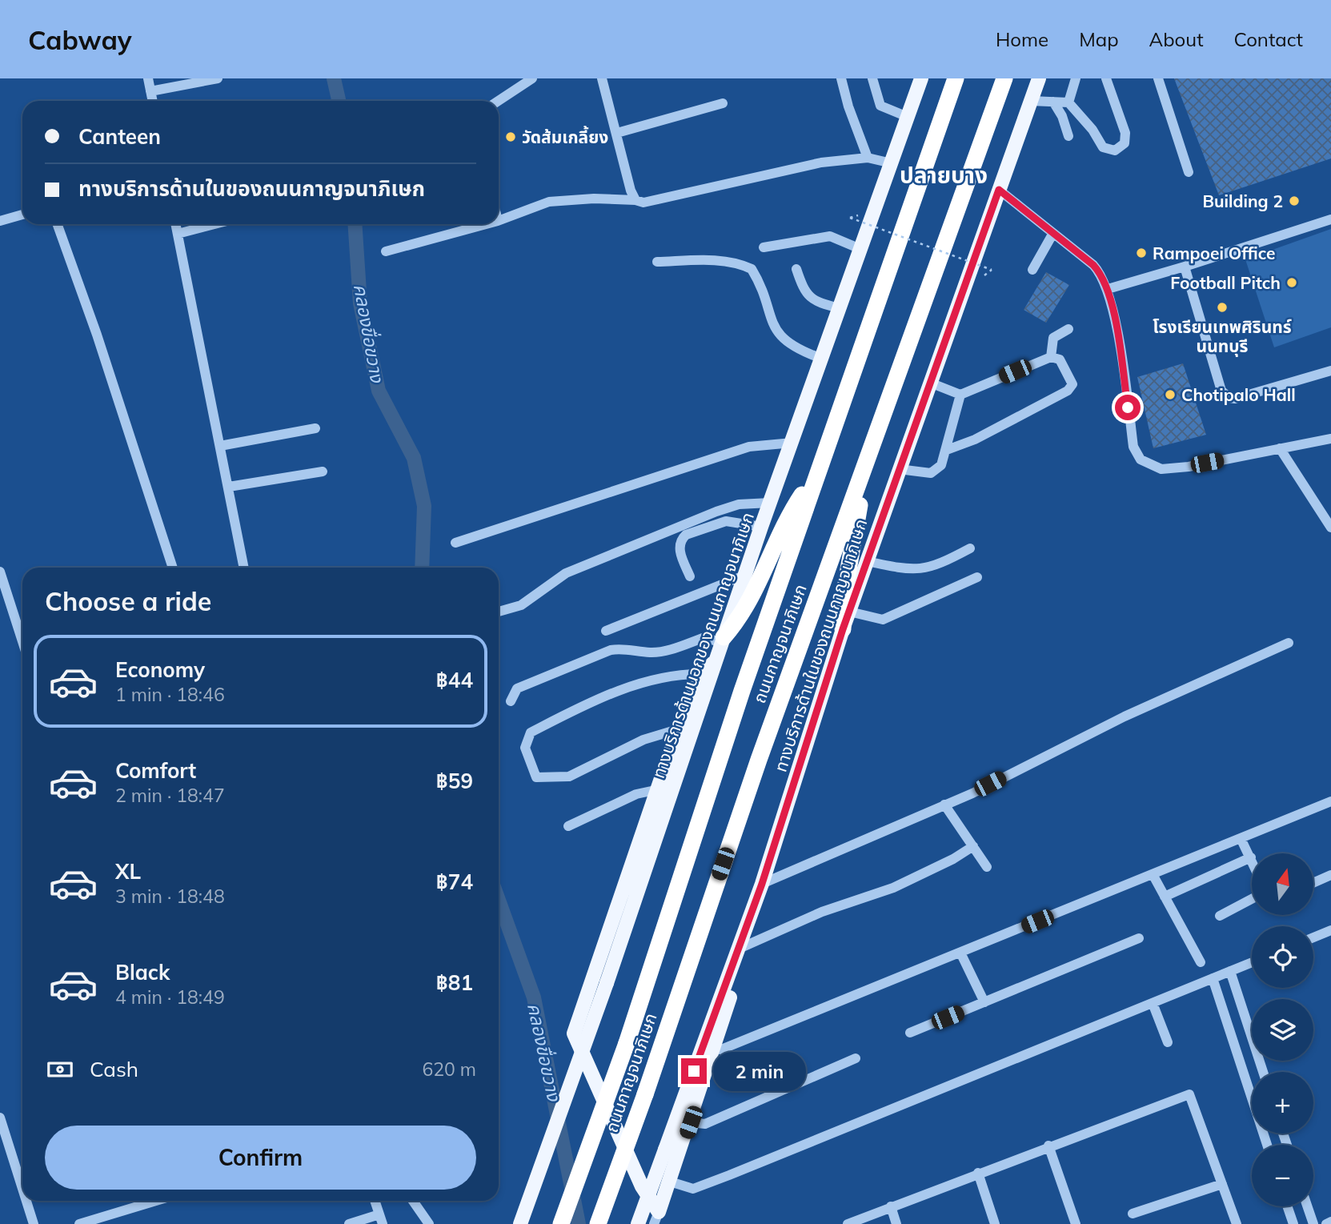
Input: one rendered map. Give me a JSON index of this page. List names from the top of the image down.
{
  "streets": {
    "highway": ["ถนนกาญจนาภิเษก"],
    "main road": ["ทางบริการด้านนอกของถนนกาญจนาภิเษก", "ทางบริการด้านในของถนนกาญจนาภิเษก"]
  },
  "districts": ["ปลายบาง"],
  "water": ["คลองขื่อขวาง"],
  "places": [
    "วัดส้มเกลี้ยง",
    "Building 2",
    "Rampoei Office",
    "Football Pitch",
    "โรงเรียนเทพศิรินทร์ นนทบุรี",
    "Chotipalo Hall"
  ],
  "north": "top",
  "page": {
    "header": "Cabway",
    "nav": [
      "Home",
      "Map",
      "About",
      "Contact"
    ],
    "banner": ["Canteen", "ทางบริการด้านในของถนนกาญจนาภิเษก"],
    "heading": "Choose a ride",
    "list": [
      {
        "name": "Economy",
        "note": "1 min · 18:46",
        "value": "฿44"
      },
      {
        "name": "Comfort",
        "note": "2 min · 18:47",
        "value": "฿59"
      },
      {
        "name": "XL",
        "note": "3 min · 18:48",
        "value": "฿74"
      },
      {
        "name": "Black",
        "note": "4 min · 18:49",
        "value": "฿81"
      }
    ],
    "map_buttons": ["+", "−"],
    "pay": ["Cash", "620 m"],
    "bubble": "2 min",
    "buttons": "Confirm"
  }
}
